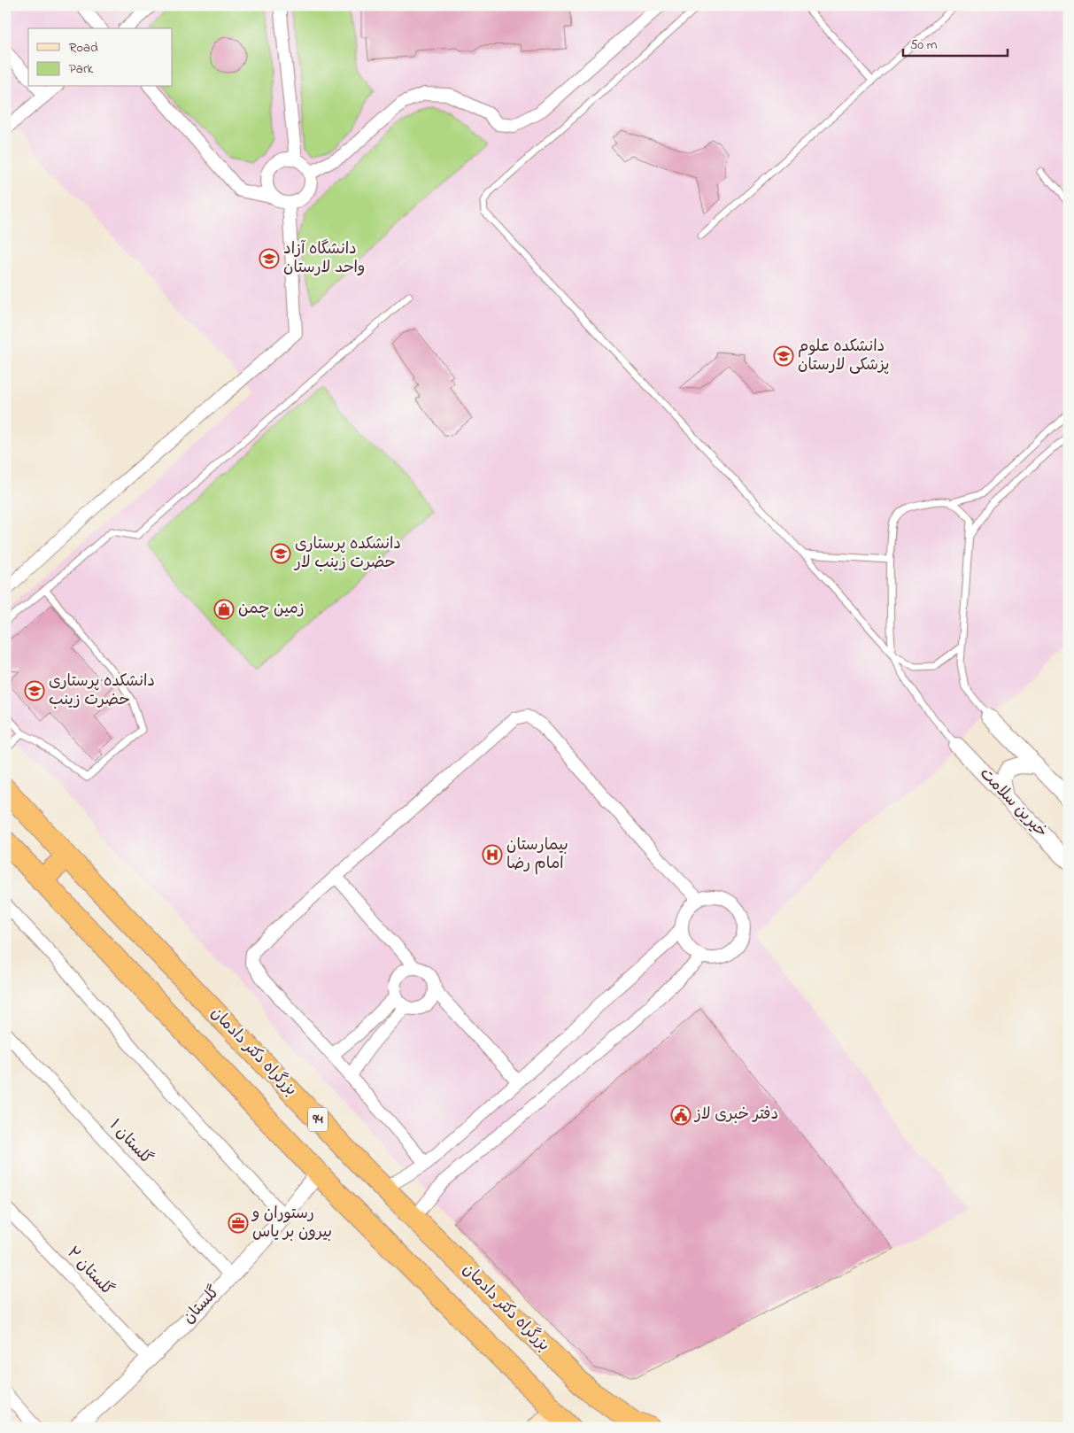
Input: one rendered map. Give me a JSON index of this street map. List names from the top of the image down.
{
  "streets": {
    "highway": ["بزرگراه دکتر دادمان", "94"],
    "street": [
      "خیرین سلامت",
      "گلستان ۱",
      "گلستان ۲",
      "گلستان"
    ]
  },
  "crossings": [
    ["94", "گلستان"],
    ["گلستان ۱", "گلستان"],
    ["گلستان ۲", "گلستان"]
  ],
  "places": {
    "school or university": [
      "دانشگاه آزاد واحد لارستان",
      "دانشکده علوم پزشکی لارستان",
      "دانشکده پرستاری حضرت زینب لار",
      "دانشکده پرستاری حضرت زینب"
    ],
    "shop": ["زمین چمن"],
    "hospital": ["بیمارستان امام رضا"],
    "public building": ["دفتر خبری لاز"],
    "office": ["رستوران و بیرون بر یاس"]
  },
  "legend": ["Road", "Park"],
  "scale_bar": "50 m"
}
